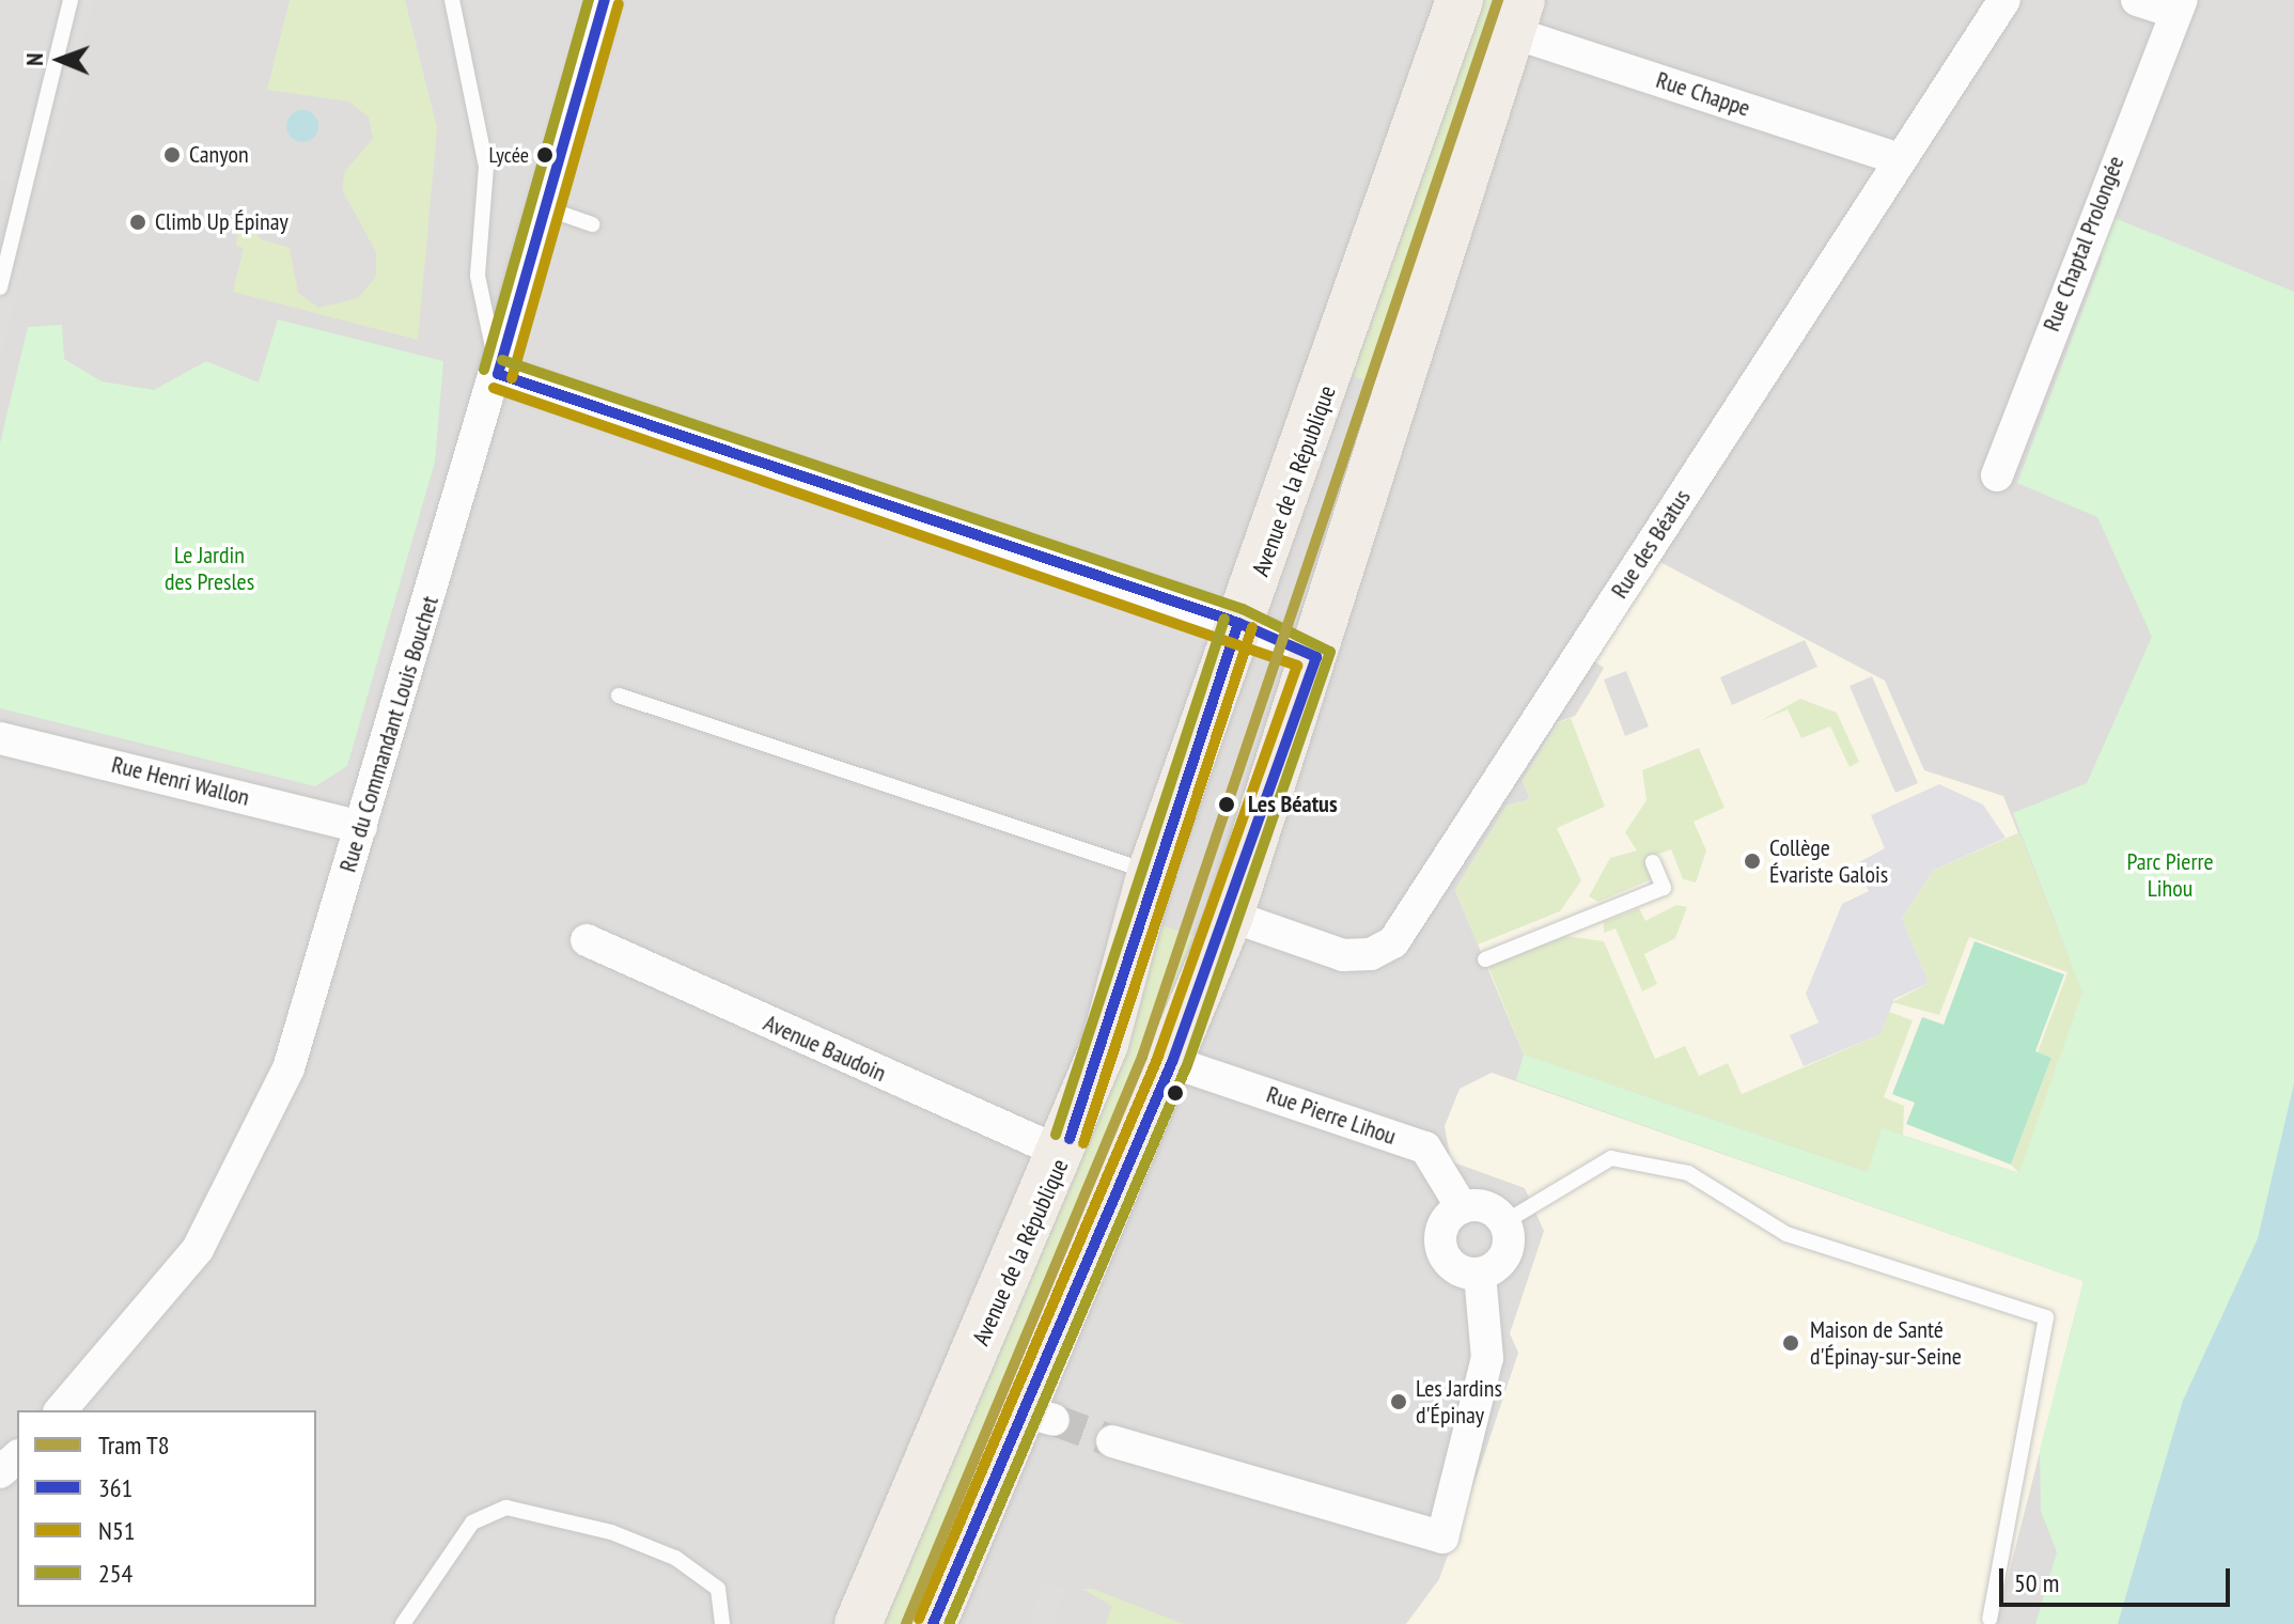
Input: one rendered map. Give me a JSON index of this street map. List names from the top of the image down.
{
  "streets": {
    "main road": ["Avenue de la République"],
    "street": [
      "Rue Chappe",
      "Rue Chaptal Prolongée",
      "Rue des Béatus",
      "Rue du Commandant Louis Bouchet",
      "Rue Henri Wallon",
      "Avenue Baudoin",
      "Rue Pierre Lihou"
    ]
  },
  "crossings": [
    ["Rue Chappe", "Rue des Béatus"],
    ["Avenue de la République", "Avenue Baudoin"],
    ["Rue du Commandant Louis Bouchet", "Rue Henri Wallon"]
  ],
  "parks": ["Le Jardin des Presles", "Parc Pierre Lihou"],
  "places": [
    "Canyon",
    "Lycée",
    "Climb Up Épinay",
    "Les Béatus",
    "Collège Évariste Galois",
    "Maison de Santé d'Épinay-sur-Seine",
    "Les Jardins d'Épinay"
  ],
  "lines": [
    "tram line T8",
    "transit line 361",
    "transit line 254",
    "transit line N51"
  ],
  "legend": [
    "Tram T8",
    "361",
    "N51",
    "254"
  ],
  "scale_bar": "50 m",
  "north": "left"
}
